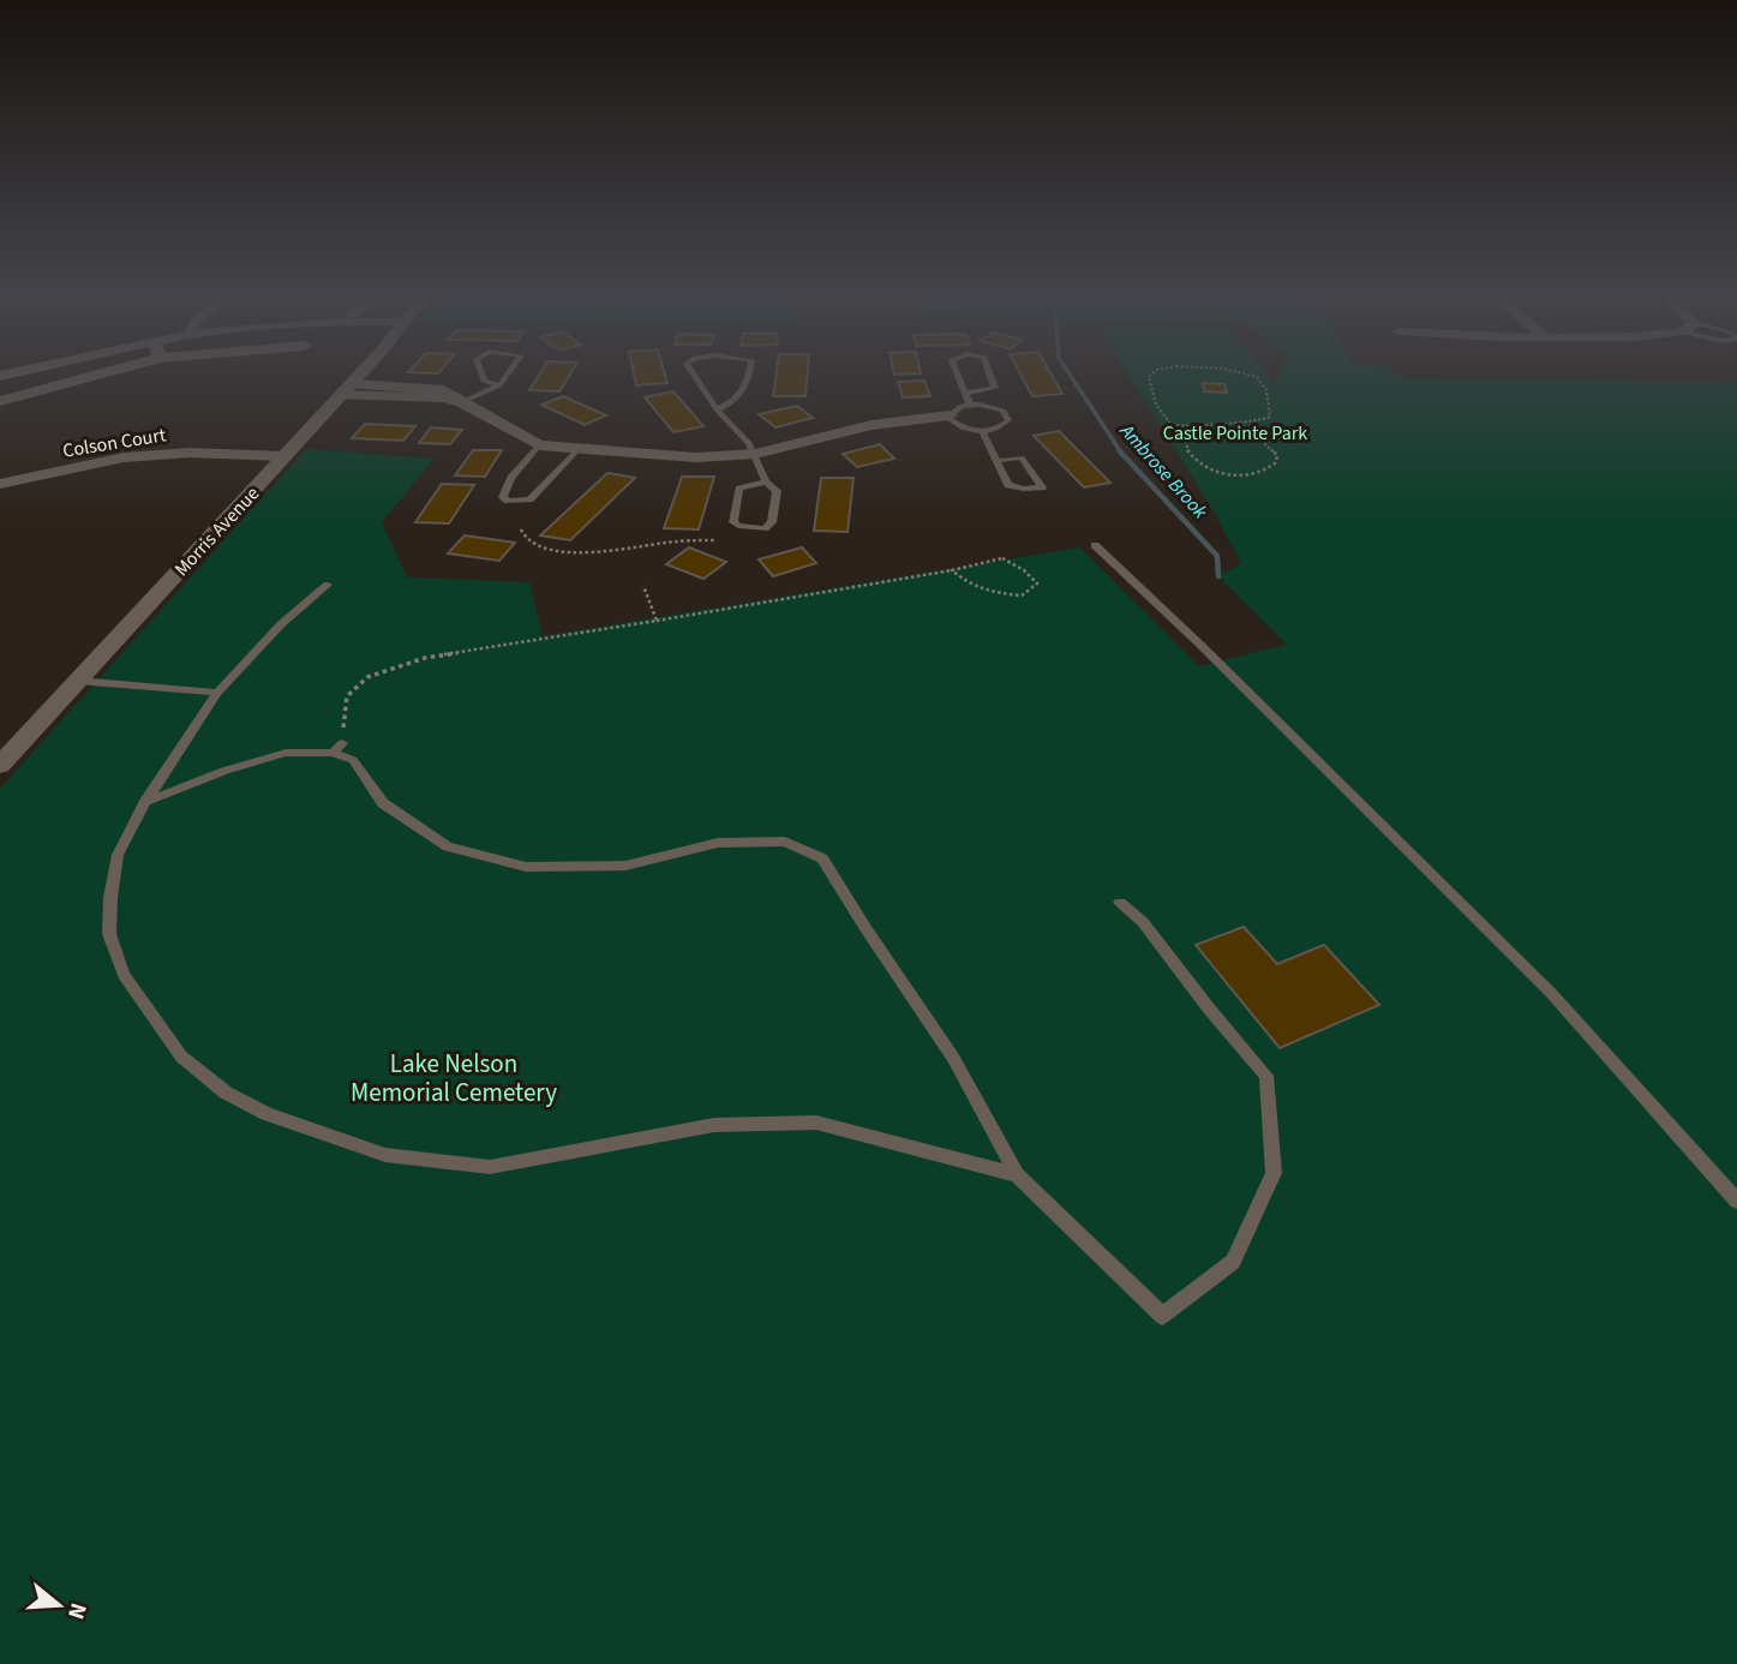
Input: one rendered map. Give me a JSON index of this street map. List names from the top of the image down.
{
  "streets": {
    "street": ["Colson Court", "Morris Avenue"]
  },
  "crossings": [
    ["Colson Court", "Morris Avenue"]
  ],
  "water": ["Ambrose Brook"],
  "parks": ["Castle Pointe Park", "Lake Nelson Memorial Cemetery"],
  "north": "right"
}
